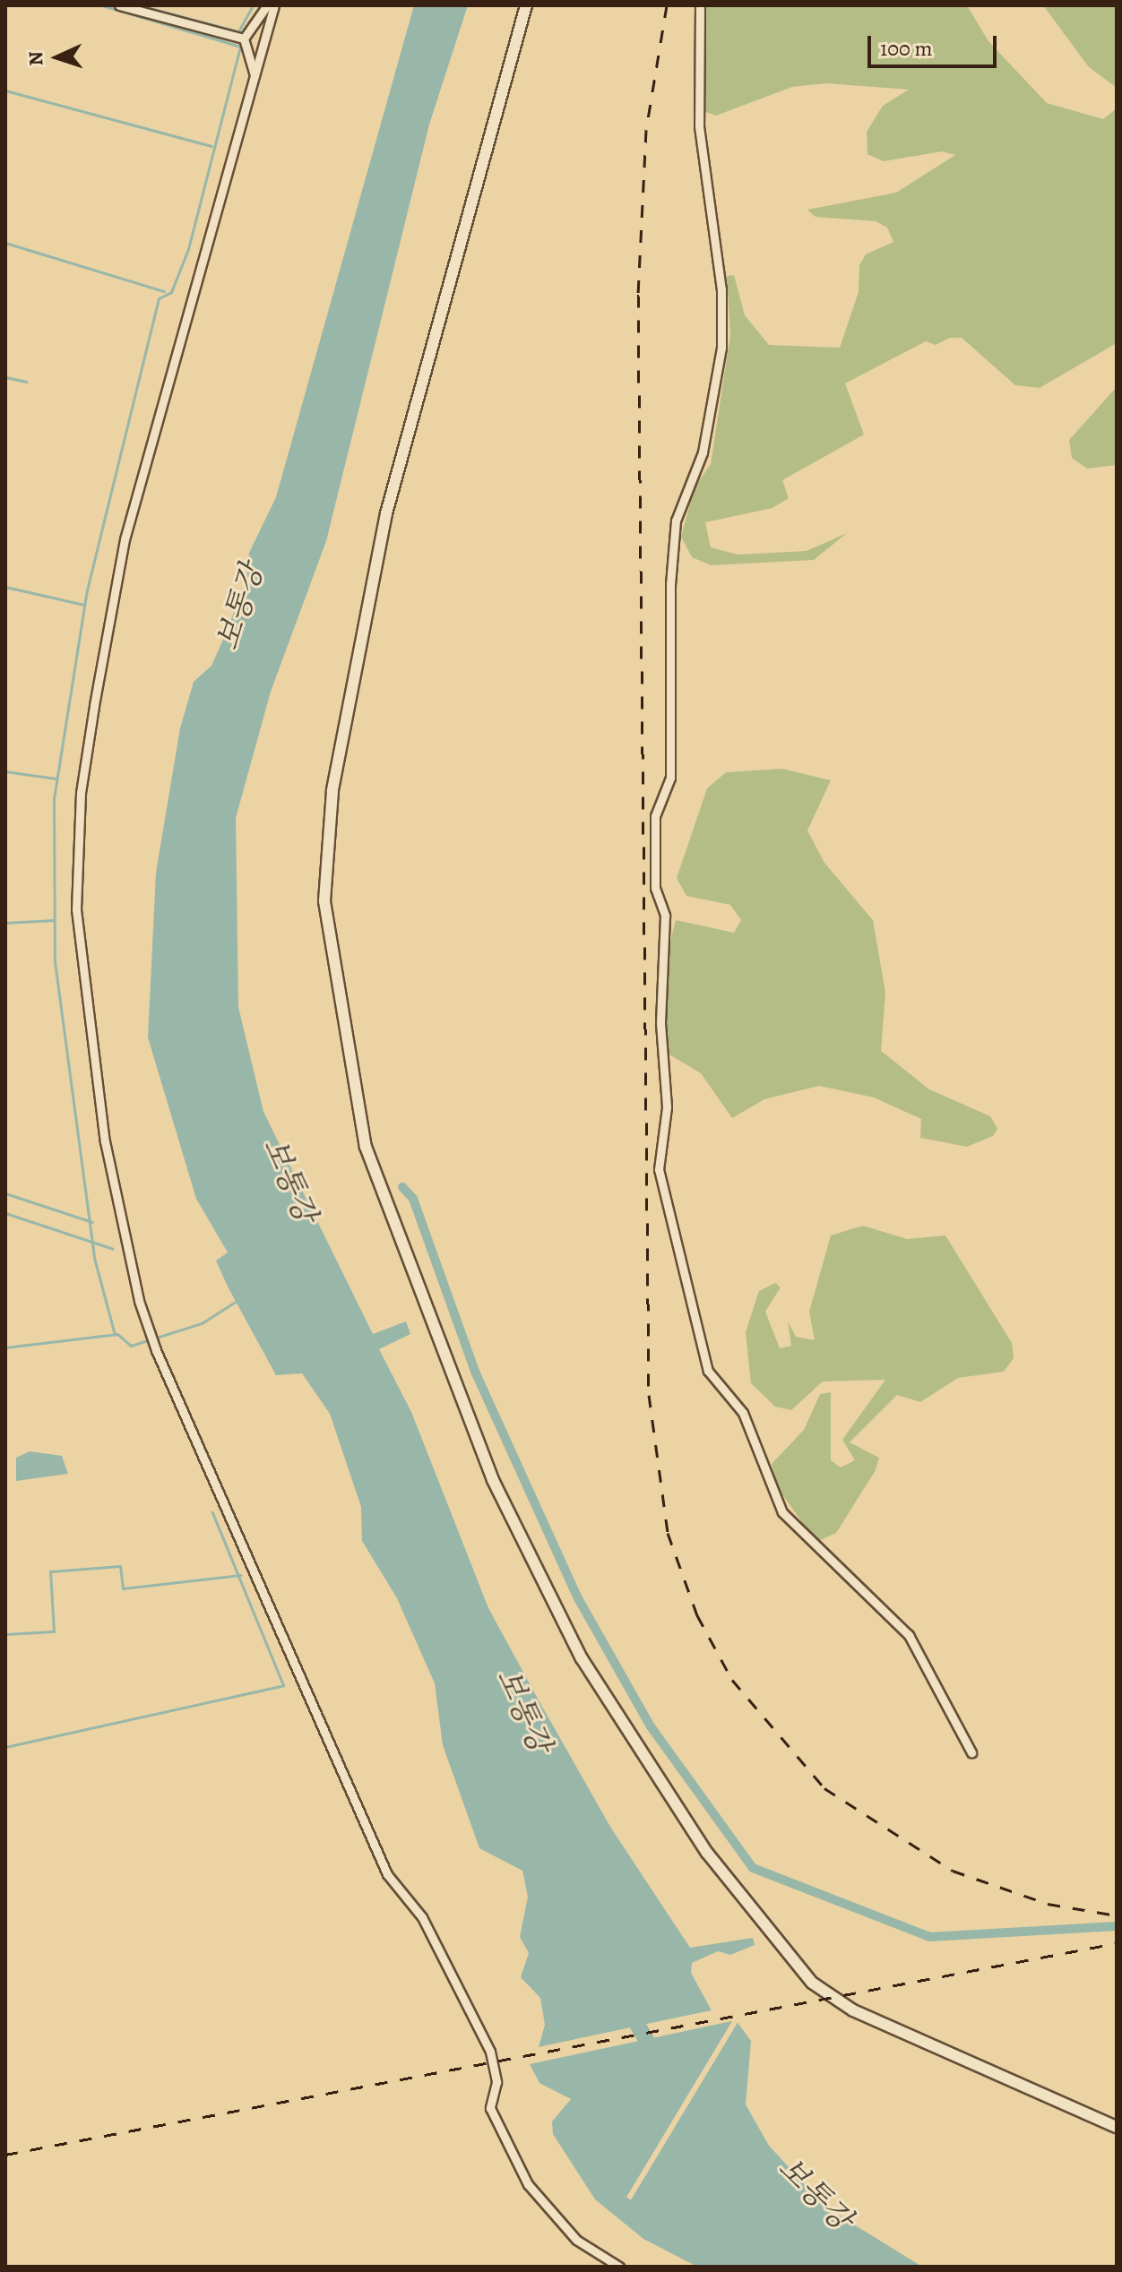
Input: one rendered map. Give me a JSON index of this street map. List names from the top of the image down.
{
  "water": ["보통강"],
  "scale_bar": "100 m",
  "north": "left"
}
